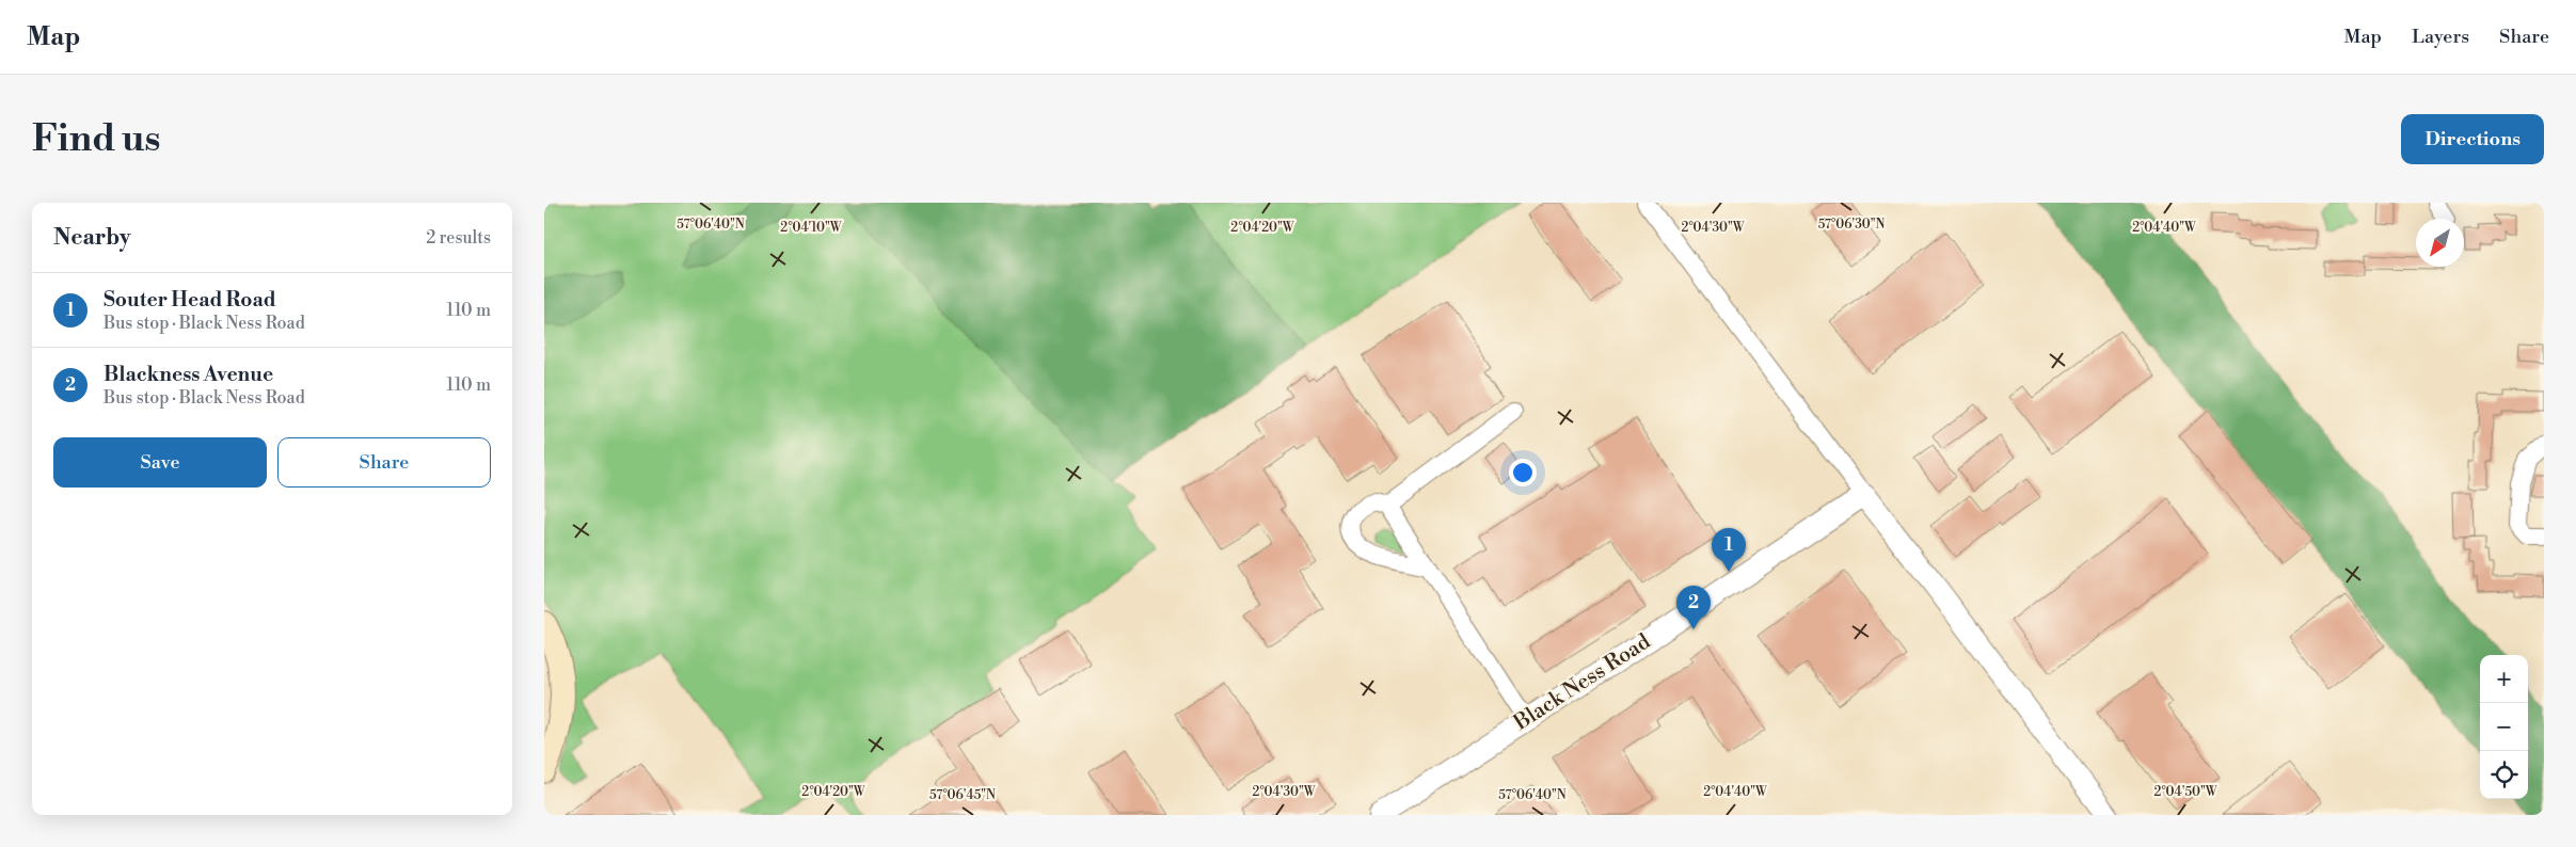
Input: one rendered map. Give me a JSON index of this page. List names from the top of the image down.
{
  "streets": {
    "street": ["Black Ness Road"]
  },
  "north": "bottom left",
  "page": {
    "header": "Map",
    "nav": ["Map", "Layers", "Share"],
    "buttons": [
      "Directions",
      ["Save", "Share"]
    ],
    "title": "Find us",
    "heading": ["Nearby", "2 results"],
    "list": [
      {
        "mark": "1",
        "name": "Souter Head Road",
        "note": "Bus stop · Black Ness Road",
        "value": "110 m"
      },
      {
        "mark": "2",
        "name": "Blackness Avenue",
        "note": "Bus stop · Black Ness Road",
        "value": "110 m"
      }
    ],
    "pins": ["1", "2"],
    "map_buttons": ["+", "−"]
  },
  "coordinates": [
    "57°06'40\"N",
    "57°06'30\"N",
    "2°04'20\"W",
    "2°04'30\"W",
    "2°04'10\"W",
    "2°04'40\"W",
    "2°04'50\"W",
    "57°06'45\"N"
  ]
}
